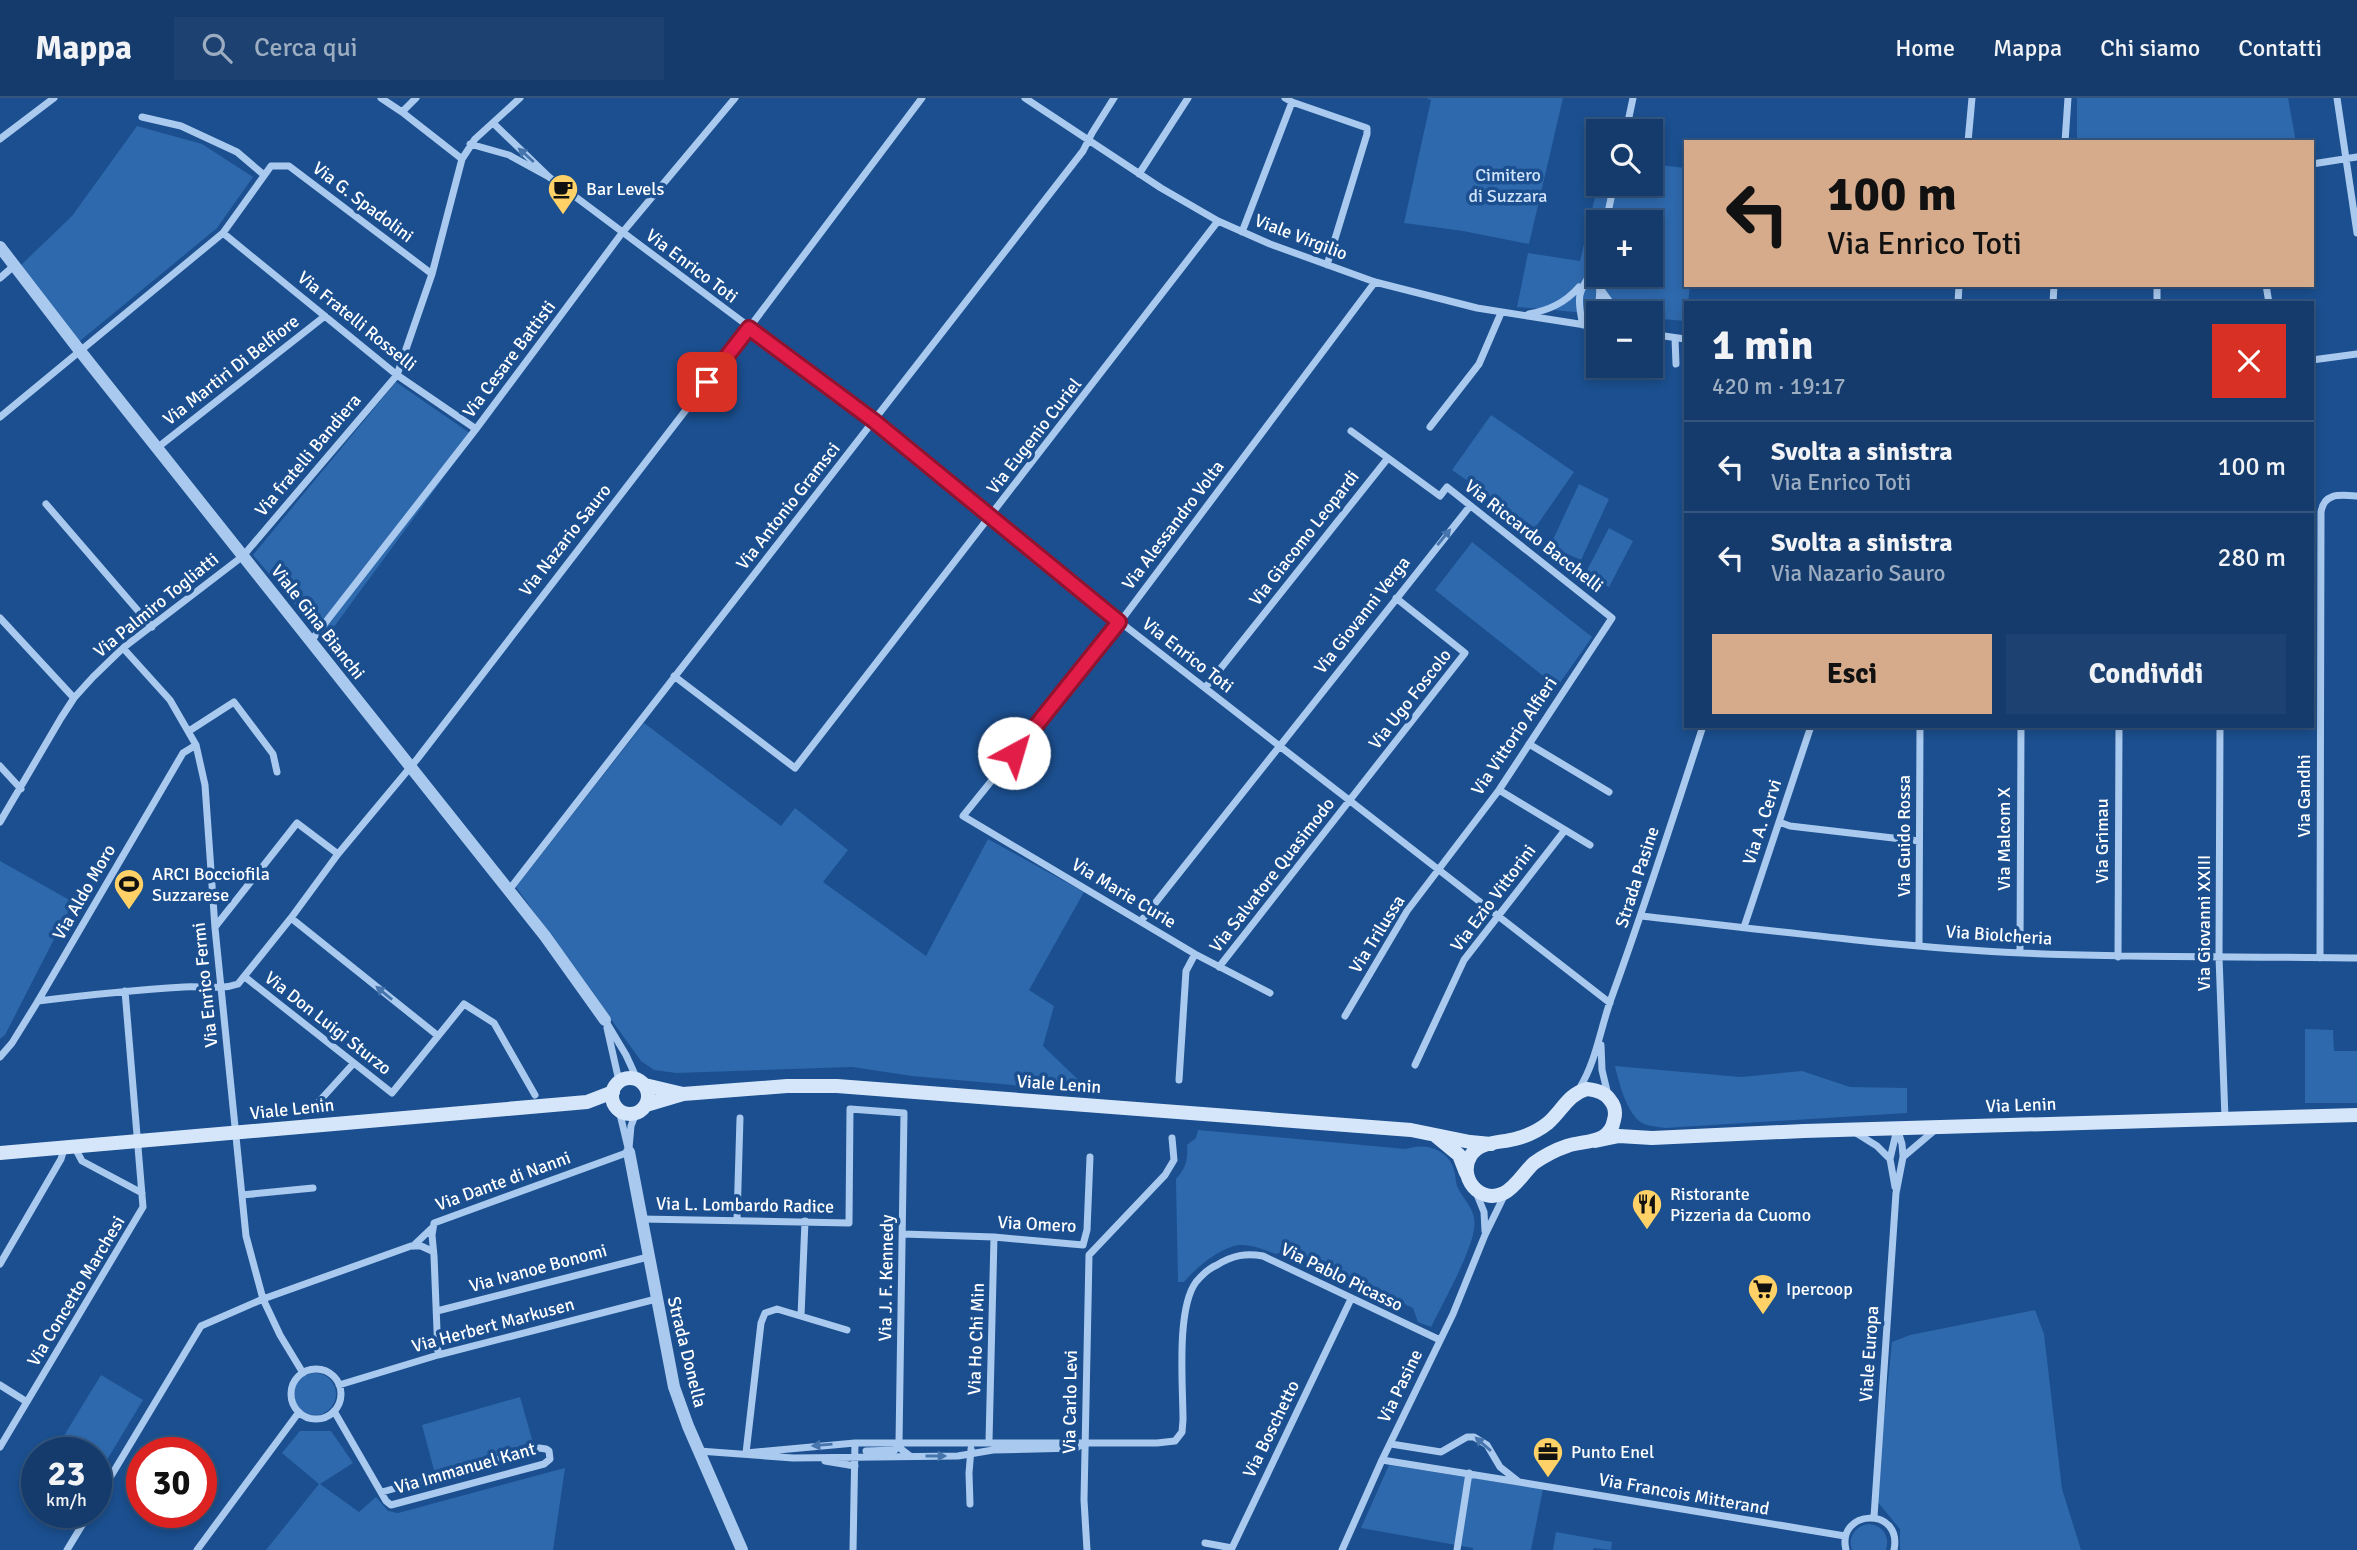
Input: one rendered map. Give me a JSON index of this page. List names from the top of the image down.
{
  "streets": {
    "main road": ["Viale Lenin", "Via Lenin"],
    "street": [
      "Via G. Spadolini",
      "Viale Virgilio",
      "Via Enrico Toti",
      "Via Fratelli Rosselli",
      "Via Cesare Battisti",
      "Via Martiri Di Belfiore",
      "Via Eugenio Curiel",
      "Via fratelli Bandiera",
      "Via Antonio Gramsci",
      "Via Alessandro Volta",
      "Via Riccardo Bacchelli",
      "Via Giacomo Leopardi",
      "Via Nazario Sauro",
      "Via Palmiro Togliatti",
      "Via Giovanni Verga",
      "Viale Gina Bianchi",
      "Via Ugo Foscolo",
      "Via Vittorio Alfieri",
      "Via Gandhi",
      "Via A. Cervi",
      "Via Guido Rossa",
      "Via Malcom X",
      "Via Grimau",
      "Via Salvatore Quasimodo",
      "Strada Pasine",
      "Via Aldo Moro",
      "Via Marie Curie",
      "Via Ezio Vittorini",
      "Via Giovanni XXIII",
      "Via Trilussa",
      "Via Biolcheria",
      "Via Enrico Fermi",
      "Via Don Luigi Sturzo",
      "Via Dante di Nanni",
      "Via L. Lombardo Radice",
      "Via Omero",
      "Via Ivanoe Bonomi",
      "Via Pablo Picasso",
      "Via J. F. Kennedy",
      "Via Concetto Marchesi",
      "Via Herbert Markusen",
      "Via Ho Chi Min",
      "Strada Donella",
      "Viale Europa",
      "Via Pasine",
      "Via Carlo Levi",
      "Via Boschetto",
      "Via Immanuel Kant",
      "Via Francois Mitterand"
    ]
  },
  "crossings": [
    ["Via G. Spadolini", "Via Fratelli Rosselli"],
    ["Viale Virgilio", "Via Eugenio Curiel"],
    ["Viale Virgilio", "Via Antonio Gramsci"],
    ["Viale Virgilio", "Via Alessandro Volta"],
    ["Via Enrico Toti", "Via Fratelli Rosselli"],
    ["Via Enrico Toti", "Via Cesare Battisti"],
    ["Via Enrico Toti", "Via Eugenio Curiel"],
    ["Via Enrico Toti", "Via Antonio Gramsci"],
    ["Via Enrico Toti", "Via Alessandro Volta"],
    ["Via Enrico Toti", "Via Giacomo Leopardi"],
    ["Via Enrico Toti", "Via Nazario Sauro"],
    ["Via Enrico Toti", "Via Giovanni Verga"],
    ["Via Enrico Toti", "Via Ugo Foscolo"],
    ["Via Enrico Toti", "Via Vittorio Alfieri"],
    ["Via Enrico Toti", "Via Salvatore Quasimodo"],
    ["Via Enrico Toti", "Strada Pasine"],
    ["Via Enrico Toti", "Via Ezio Vittorini"],
    ["Via Enrico Toti", "Via Trilussa"],
    ["Via Fratelli Rosselli", "Via Cesare Battisti"],
    ["Via Fratelli Rosselli", "Via Martiri Di Belfiore"],
    ["Via Fratelli Rosselli", "Via fratelli Bandiera"],
    ["Via Cesare Battisti", "Viale Gina Bianchi"],
    ["Via Martiri Di Belfiore", "Viale Gina Bianchi"],
    ["Via Eugenio Curiel", "Via Antonio Gramsci"],
    ["Via fratelli Bandiera", "Via Palmiro Togliatti"],
    ["Via fratelli Bandiera", "Viale Gina Bianchi"],
    ["Via Antonio Gramsci", "Viale Gina Bianchi"],
    ["Via Alessandro Volta", "Via Marie Curie"],
    ["Via Riccardo Bacchelli", "Via Giacomo Leopardi"],
    ["Via Riccardo Bacchelli", "Via Giovanni Verga"],
    ["Via Riccardo Bacchelli", "Via Vittorio Alfieri"],
    ["Via Nazario Sauro", "Viale Gina Bianchi"],
    ["Via Nazario Sauro", "Via Enrico Fermi"],
    ["Via Nazario Sauro", "Via Don Luigi Sturzo"],
    ["Via Palmiro Togliatti", "Viale Gina Bianchi"],
    ["Via Palmiro Togliatti", "Via Enrico Fermi"],
    ["Via Giovanni Verga", "Via Ugo Foscolo"],
    ["Via Giovanni Verga", "Via Marie Curie"],
    ["Via Ugo Foscolo", "Via Salvatore Quasimodo"],
    ["Via Vittorio Alfieri", "Via Trilussa"],
    ["Via Gandhi", "Via Biolcheria"],
    ["Via A. Cervi", "Via Biolcheria"],
    ["Via Guido Rossa", "Via Biolcheria"],
    ["Via Malcom X", "Via Biolcheria"],
    ["Via Grimau", "Via Biolcheria"],
    ["Via Salvatore Quasimodo", "Via Marie Curie"],
    ["Strada Pasine", "Via Biolcheria"],
    ["Via Aldo Moro", "Via Enrico Fermi"],
    ["Via Giovanni XXIII", "Via Biolcheria"],
    ["Via Giovanni XXIII", "Via Lenin"],
    ["Via Enrico Fermi", "Viale Lenin"],
    ["Via Enrico Fermi", "Via Herbert Markusen"],
    ["Via Enrico Fermi", "Via Immanuel Kant"],
    ["Viale Lenin", "Via Concetto Marchesi"],
    ["Via Lenin", "Via Pasine"],
    ["Via Dante di Nanni", "Via Ivanoe Bonomi"],
    ["Via Dante di Nanni", "Via Herbert Markusen"],
    ["Via Dante di Nanni", "Strada Donella"],
    ["Via L. Lombardo Radice", "Via J. F. Kennedy"],
    ["Via L. Lombardo Radice", "Strada Donella"],
    ["Via Omero", "Via J. F. Kennedy"],
    ["Via Omero", "Via Ho Chi Min"],
    ["Via Ivanoe Bonomi", "Strada Donella"],
    ["Via Pablo Picasso", "Via J. F. Kennedy"],
    ["Via Pablo Picasso", "Via Ho Chi Min"],
    ["Via Pablo Picasso", "Strada Donella"],
    ["Via Pablo Picasso", "Via Pasine"],
    ["Via Pablo Picasso", "Via Carlo Levi"],
    ["Via Pablo Picasso", "Via Boschetto"],
    ["Via Herbert Markusen", "Strada Donella"],
    ["Via Herbert Markusen", "Via Immanuel Kant"],
    ["Via Pasine", "Via Francois Mitterand"]
  ],
  "parks": ["Cimitero di Suzzara"],
  "places": {
    "cafe": ["Bar Levels"],
    "sports": ["ARCI Bocciofila Suzzarese"],
    "restaurant": ["Ristorante Pizzeria da Cuomo"],
    "supermarket": ["Ipercoop"],
    "office": ["Punto Enel"]
  },
  "page": {
    "header": "Mappa",
    "search": "Cerca qui",
    "nav": [
      "Home",
      "Mappa",
      "Chi siamo",
      "Contatti"
    ],
    "map_buttons": ["+", "−"],
    "turn": ["100 m", "Via Enrico Toti"],
    "heading": ["1 min", "420 m · 19:17"],
    "list": [
      {
        "name": "Svolta a sinistra",
        "note": "Via Enrico Toti",
        "value": "100 m"
      },
      {
        "name": "Svolta a sinistra",
        "note": "Via Nazario Sauro",
        "value": "280 m"
      }
    ],
    "buttons": ["Esci", "Condividi"],
    "speed": "23 km/h",
    "limit": "30"
  }
}
